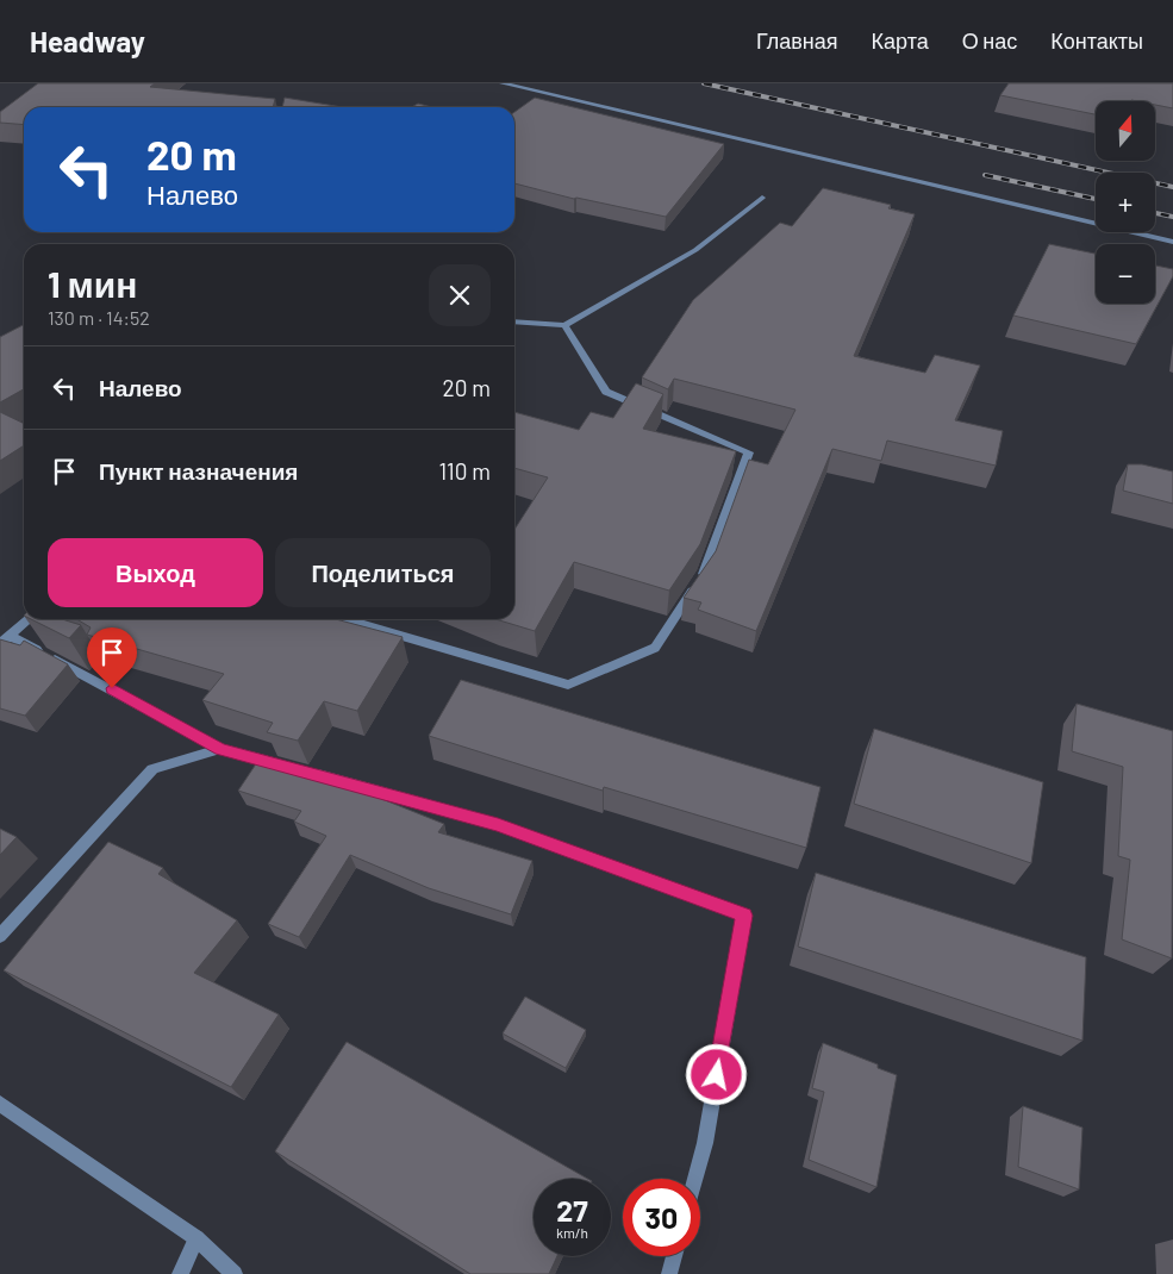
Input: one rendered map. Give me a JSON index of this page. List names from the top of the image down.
{
  "north": "top",
  "page": {
    "header": "Headway",
    "nav": [
      "Главная",
      "Карта",
      "О нас",
      "Контакты"
    ],
    "map_buttons": ["+", "−"],
    "turn": ["20 m", "Налево"],
    "heading": ["1 мин", "130 m · 14:52"],
    "list": [
      {
        "name": "Налево",
        "value": "20 m"
      },
      {
        "name": "Пункт назначения",
        "value": "110 m"
      }
    ],
    "buttons": ["Выход", "Поделиться"],
    "speed": "27 km/h",
    "limit": "30"
  }
}
